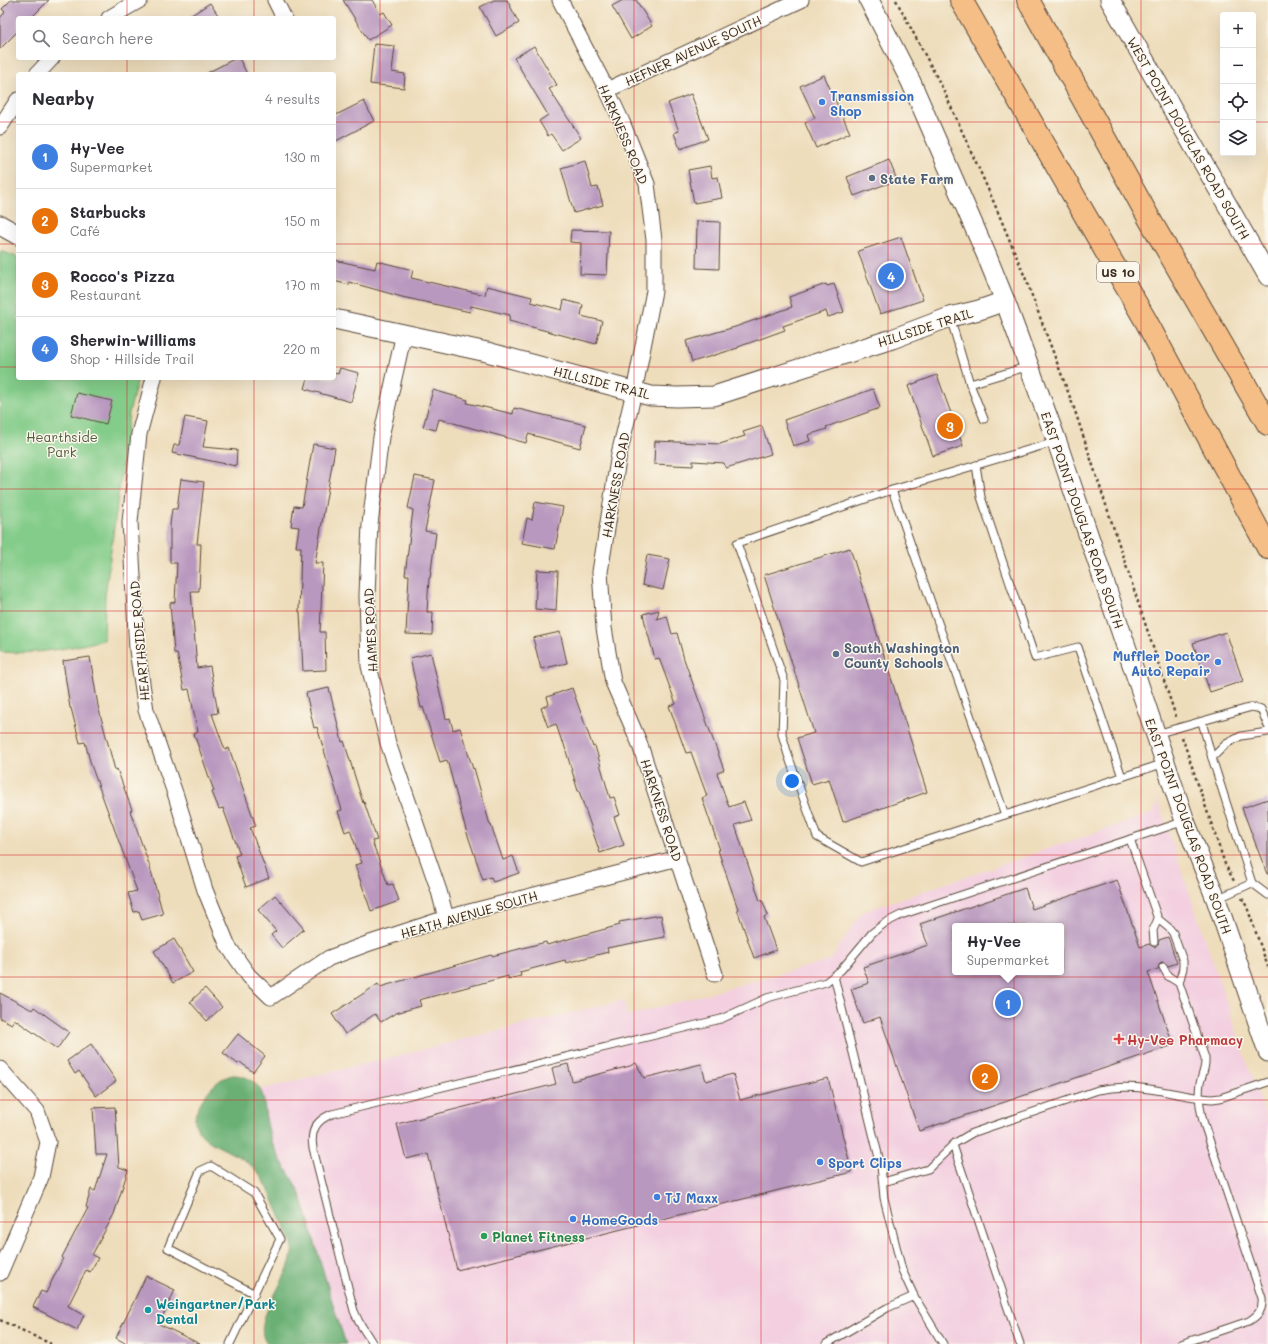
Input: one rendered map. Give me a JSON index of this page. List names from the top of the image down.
{
  "streets": {
    "highway": ["US 10"],
    "street": [
      "HEFNER AVENUE SOUTH",
      "HARKNESS ROAD",
      "WEST POINT DOUGLAS ROAD SOUTH",
      "HILLSIDE TRAIL",
      "EAST POINT DOUGLAS ROAD SOUTH",
      "HAMES ROAD",
      "HEARTHSIDE ROAD",
      "HEATH AVENUE SOUTH"
    ]
  },
  "crossings": [
    ["HEFNER AVENUE SOUTH", "HARKNESS ROAD"],
    ["HARKNESS ROAD", "HILLSIDE TRAIL"],
    ["HARKNESS ROAD", "HEATH AVENUE SOUTH"],
    ["HILLSIDE TRAIL", "EAST POINT DOUGLAS ROAD SOUTH"],
    ["HILLSIDE TRAIL", "HAMES ROAD"],
    ["HAMES ROAD", "HEATH AVENUE SOUTH"],
    ["HEARTHSIDE ROAD", "HEATH AVENUE SOUTH"]
  ],
  "parks": ["Hearthside Park"],
  "places": {
    "other": [
      "Transmission Shop",
      "State Farm",
      "South Washington County Schools",
      "Muffler Doctor Auto Repair",
      "Sport Clips",
      "TJ Maxx",
      "HomeGoods",
      "Planet Fitness",
      "Weingartner/Park Dental"
    ],
    "health": ["Hy-Vee Pharmacy"]
  },
  "page": {
    "map_buttons": ["+", "−"],
    "search": "Search here",
    "heading": ["Nearby", "4 results"],
    "list": [
      {
        "mark": "1",
        "name": "Hy-Vee",
        "note": "Supermarket",
        "value": "130 m"
      },
      {
        "mark": "2",
        "name": "Starbucks",
        "note": "Café",
        "value": "150 m"
      },
      {
        "mark": "3",
        "name": "Rocco's Pizza",
        "note": "Restaurant",
        "value": "170 m"
      },
      {
        "mark": "4",
        "name": "Sherwin-Williams",
        "note": "Shop · Hillside Trail",
        "value": "220 m"
      }
    ],
    "pins": [
      "4",
      "3",
      "1",
      "2"
    ],
    "popup": ["Hy-Vee", "Supermarket"]
  }
}
